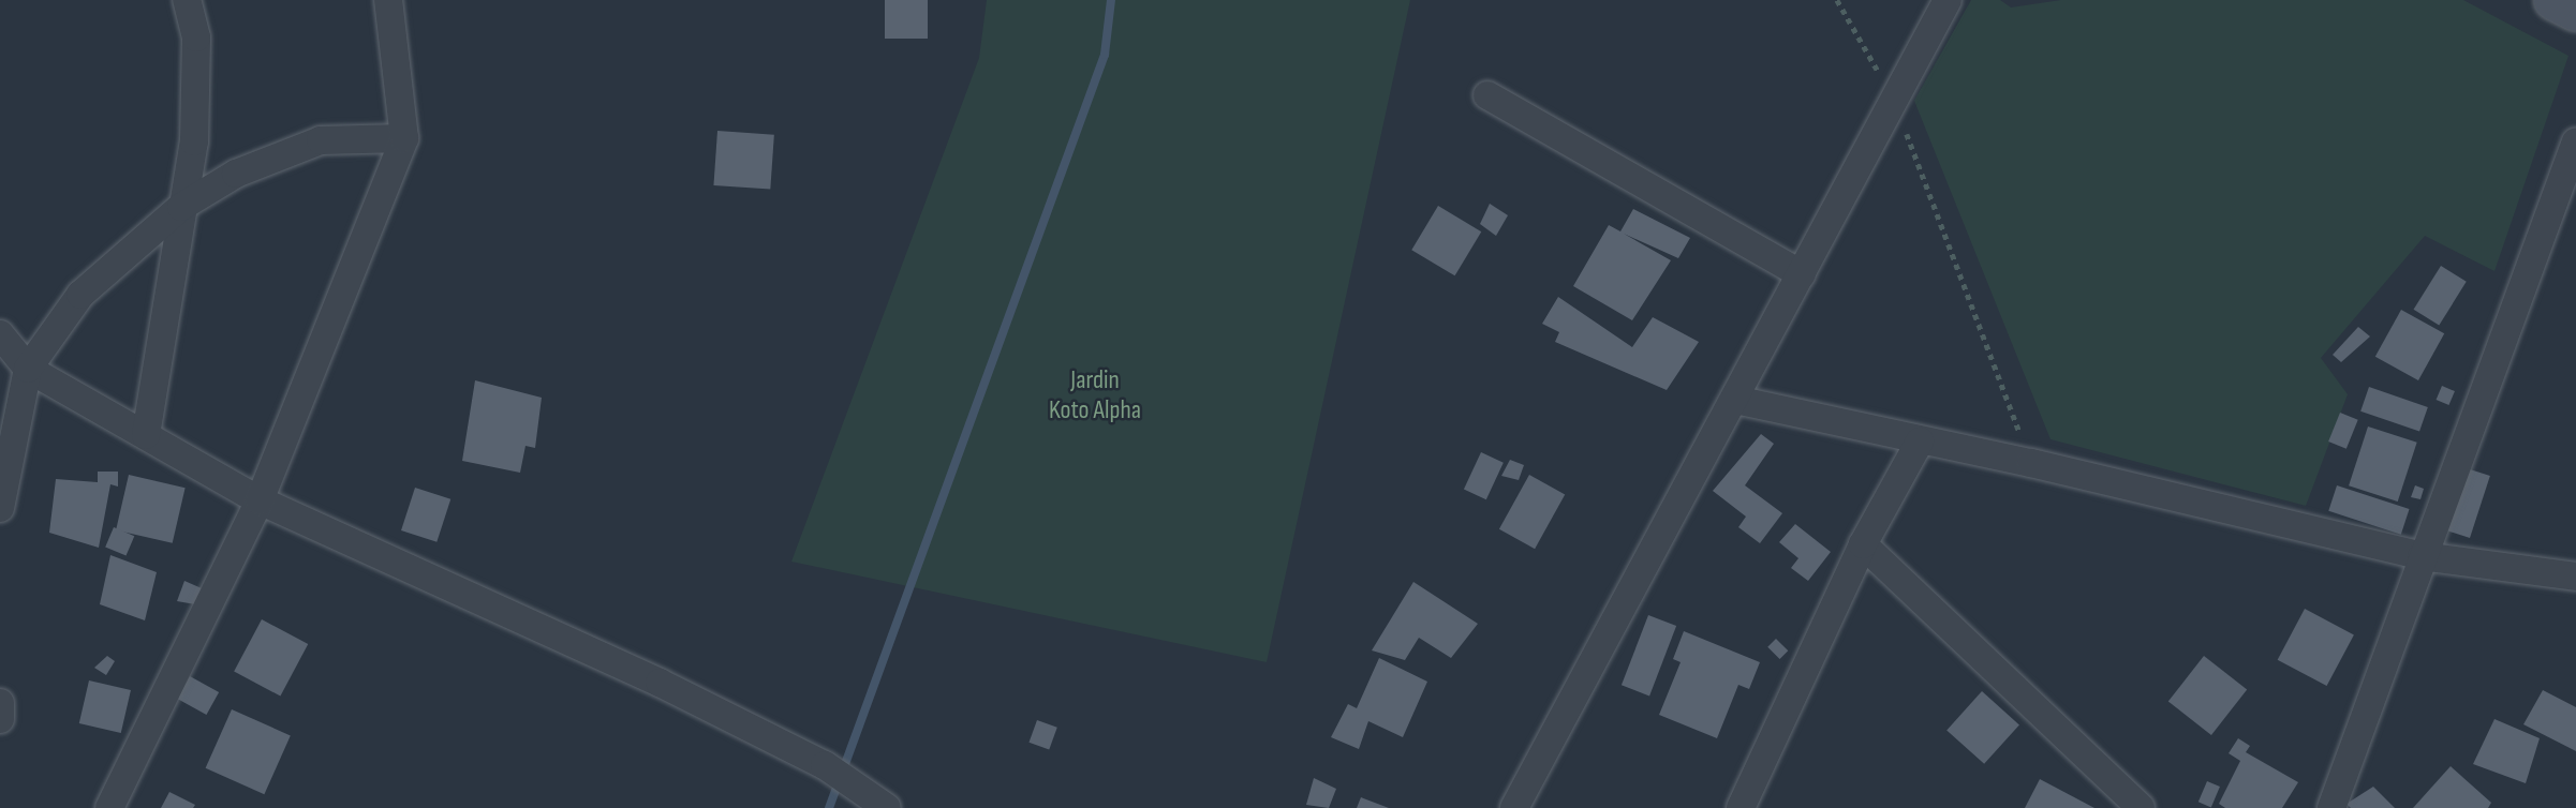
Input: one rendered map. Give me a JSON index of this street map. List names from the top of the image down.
{
  "parks": ["Jardin Koto Alpha"]
}
